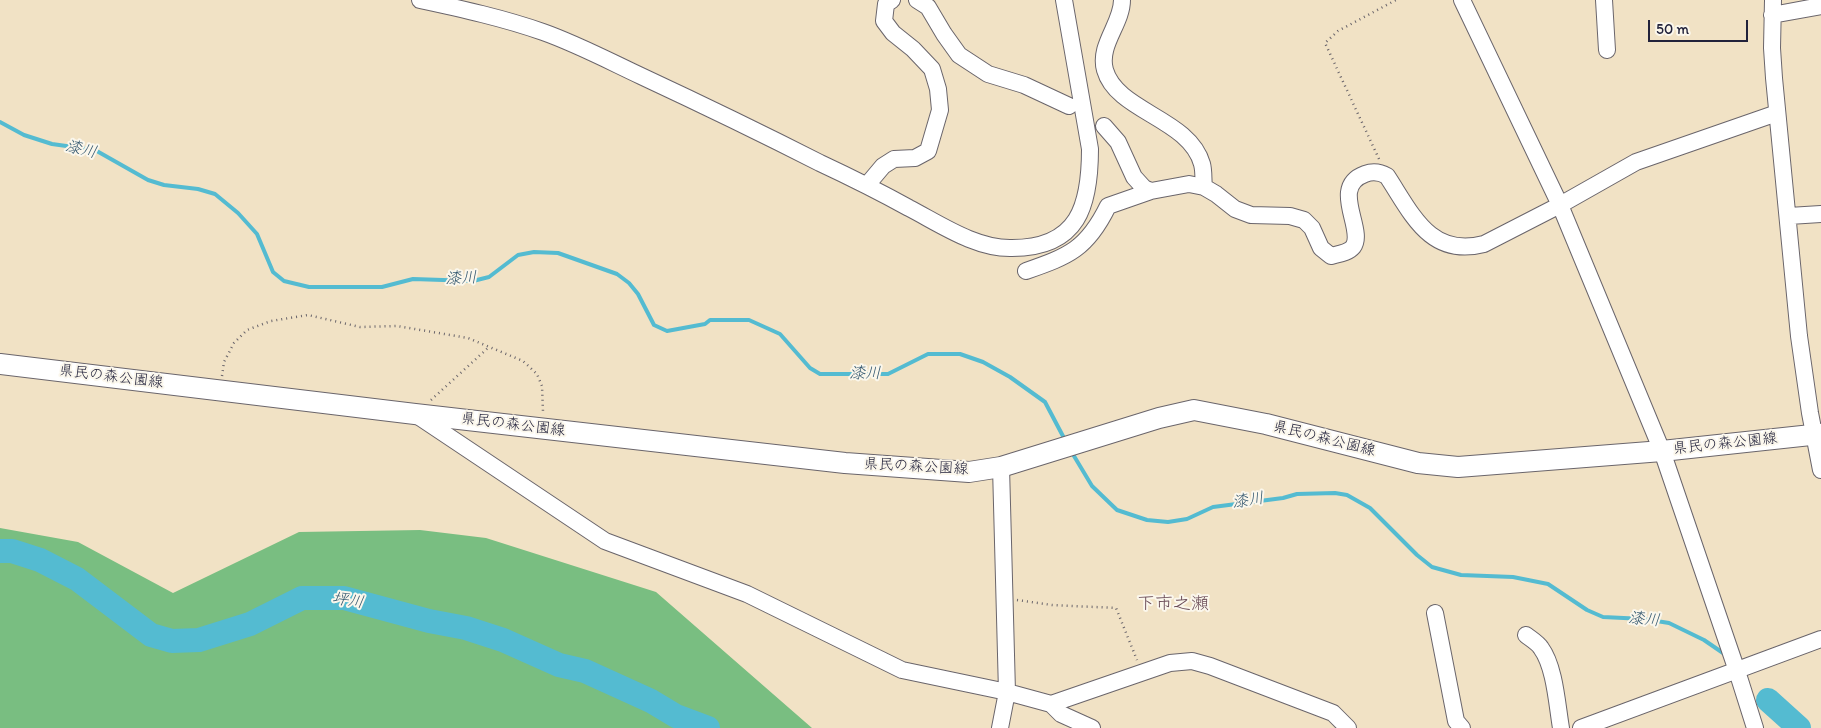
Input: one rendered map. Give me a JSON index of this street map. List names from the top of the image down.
{
  "streets": {
    "main road": ["県民の森公園線"]
  },
  "districts": ["下市之瀬"],
  "water": ["漆川", "坪川"],
  "scale_bar": "50 m"
}
